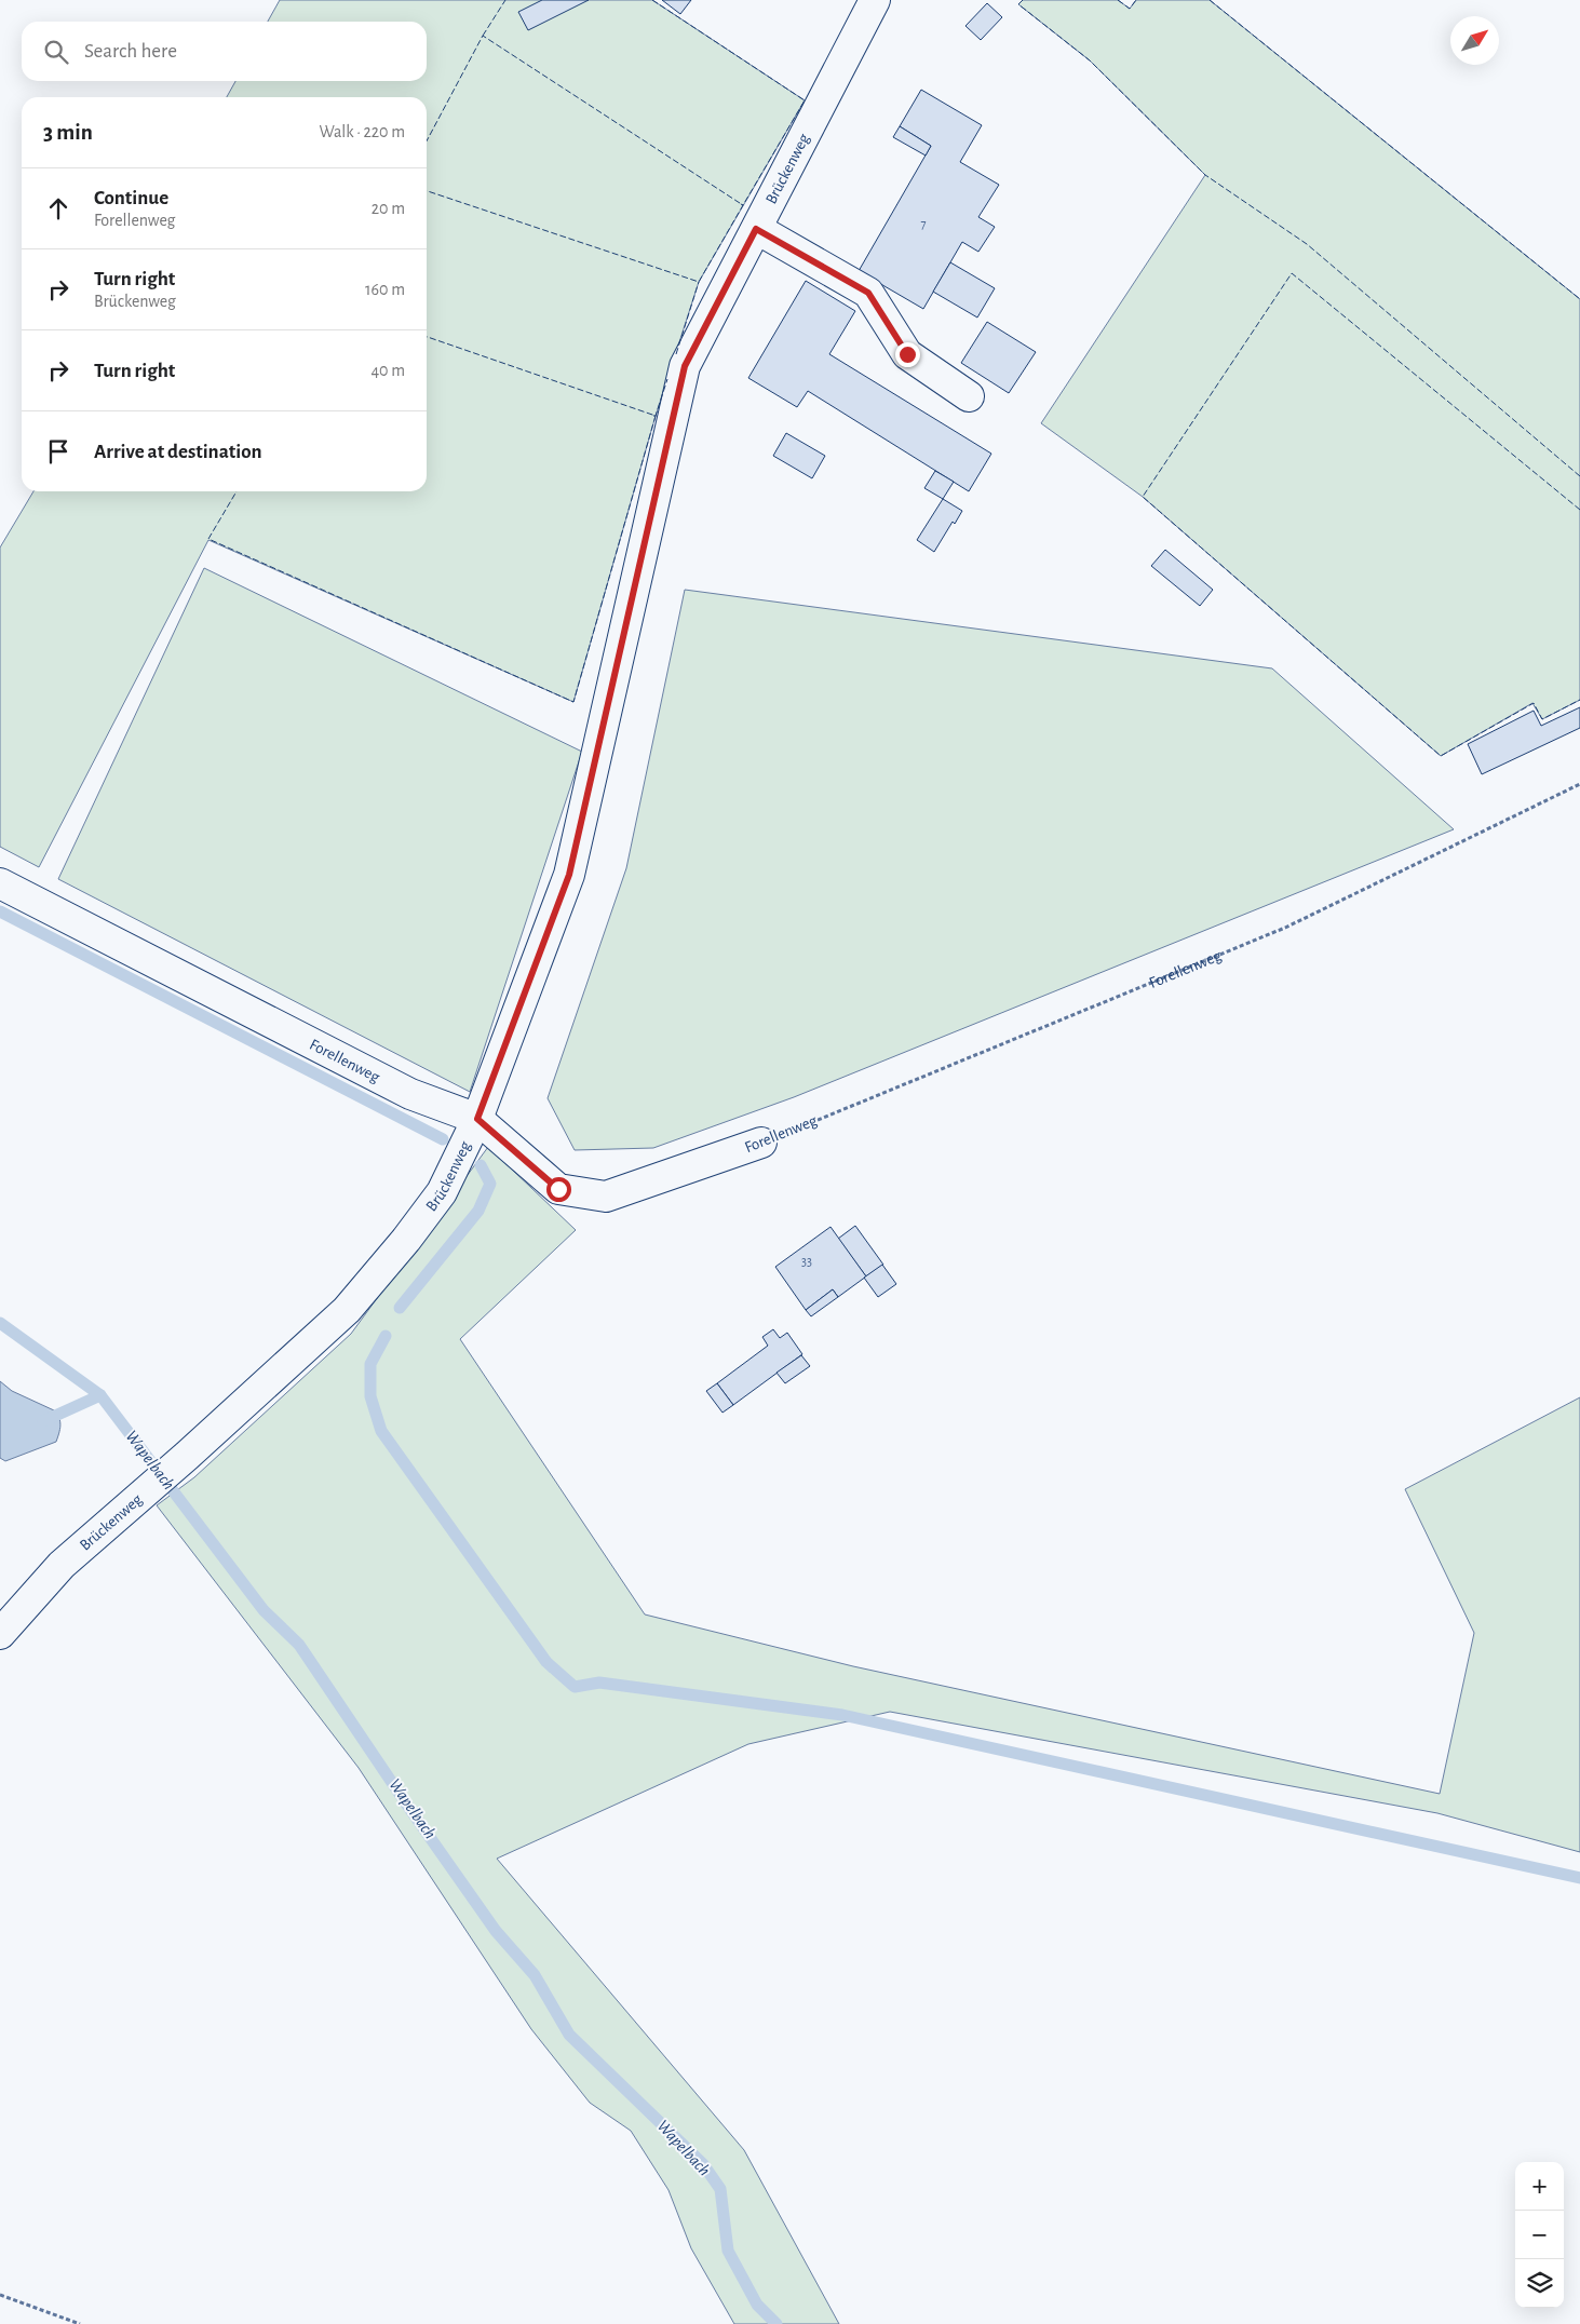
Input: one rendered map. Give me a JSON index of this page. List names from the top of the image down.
{
  "streets": {
    "street": ["Brückenweg", "Forellenweg"]
  },
  "crossings": [
    ["Brückenweg", "Forellenweg"]
  ],
  "water": ["Wapelbach"],
  "house_numbers": ["7", "33"],
  "north": "top right",
  "page": {
    "search": "Search here",
    "heading": ["3 min", "Walk · 220 m"],
    "list": [
      ["Continue", "Forellenweg", "20 m"],
      ["Turn right", "Brückenweg", "160 m"],
      ["Turn right", "40 m"],
      "Arrive at destination"
    ],
    "map_buttons": ["+", "−"]
  }
}
